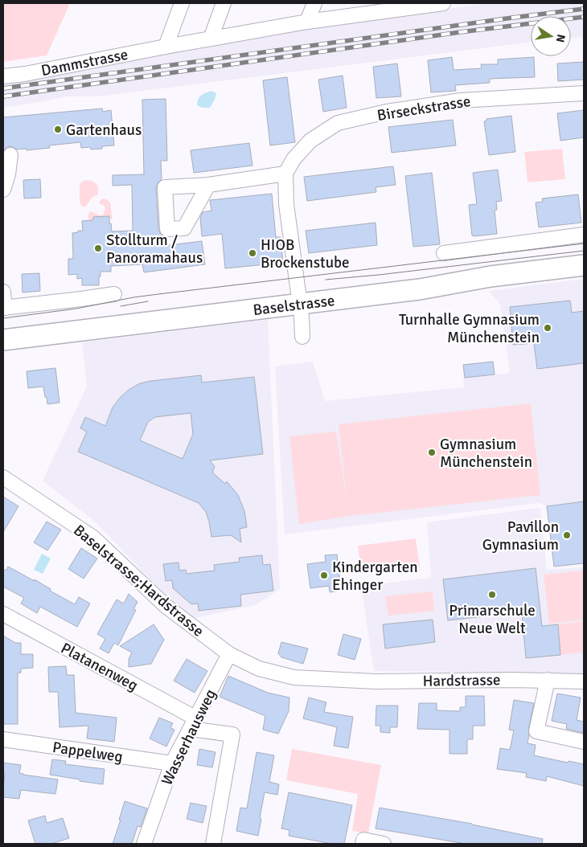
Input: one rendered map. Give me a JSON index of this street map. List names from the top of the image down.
{
  "streets": {
    "main road": ["Baselstrasse"],
    "street": [
      "Dammstrasse",
      "Birseckstrasse",
      "Baselstrasse;Hardstrasse",
      "Platanenweg",
      "Hardstrasse",
      "Wasserhausweg",
      "Pappelweg"
    ]
  },
  "crossings": [
    ["Baselstrasse;Hardstrasse", "Hardstrasse"],
    ["Baselstrasse;Hardstrasse", "Wasserhausweg"],
    ["Platanenweg", "Wasserhausweg"],
    ["Wasserhausweg", "Pappelweg"]
  ],
  "places": [
    "Gartenhaus",
    "Stollturm / Panoramahaus",
    "HIOB Brockenstube",
    "Turnhalle Gymnasium Münchenstein",
    "Gymnasium Münchenstein",
    "Pavillon Gymnasium",
    "Kindergarten Ehinger",
    "Primarschule Neue Welt"
  ],
  "north": "right"
}
